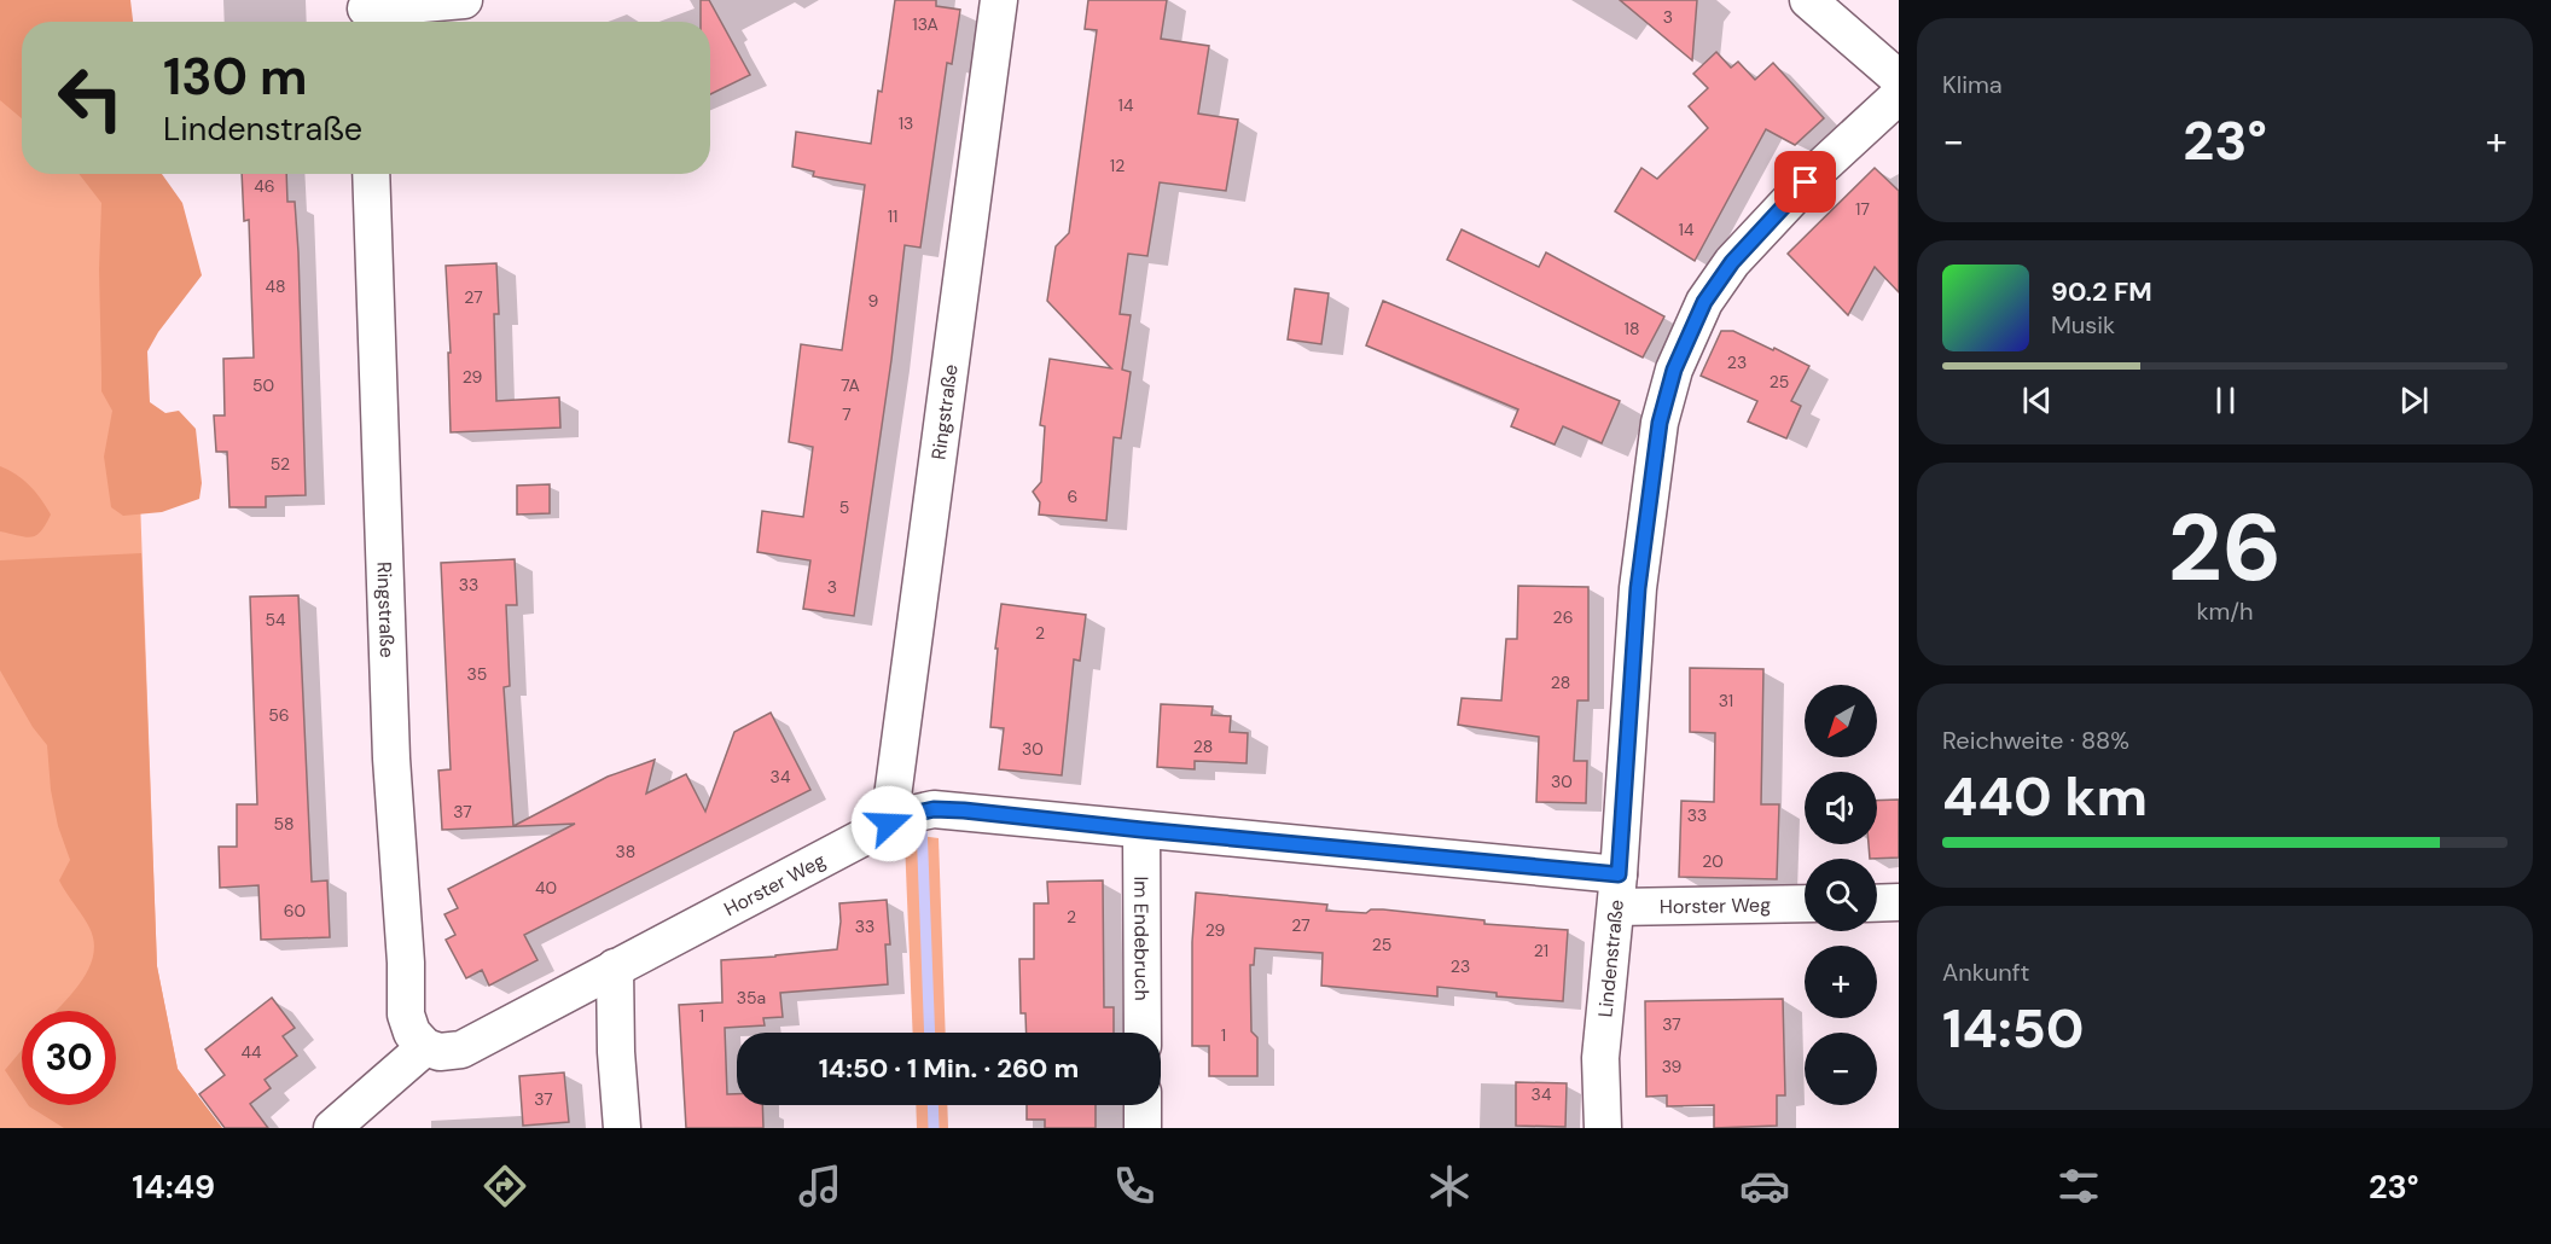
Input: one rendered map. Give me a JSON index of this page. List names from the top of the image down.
{
  "streets": {
    "street": [
      "Ringstraße",
      "Horster Weg",
      "Im Endebruch",
      "Lindenstraße"
    ]
  },
  "crossings": [
    ["Ringstraße", "Horster Weg"],
    ["Horster Weg", "Im Endebruch"],
    ["Horster Weg", "Lindenstraße"]
  ],
  "house_numbers": [
    "3",
    "13A",
    "14",
    "13",
    "12",
    "46",
    "17",
    "11",
    "14",
    "48",
    "27",
    "9",
    "18",
    "23",
    "29",
    "25",
    "50",
    "7A",
    "7",
    "52",
    "6",
    "5",
    "33",
    "3",
    "26",
    "54",
    "2",
    "35",
    "28",
    "31",
    "56",
    "28",
    "30",
    "34",
    "30",
    "37",
    "33",
    "58",
    "38",
    "20",
    "40",
    "60",
    "2",
    "27",
    "33",
    "29",
    "25",
    "21",
    "23",
    "35a",
    "1",
    "37",
    "1",
    "44",
    "39",
    "34",
    "37"
  ],
  "north": "bottom left",
  "page": {
    "tile": [
      "Klima",
      ["26", "km/h"],
      ["Reichweite · 88%", "440 km"],
      ["Ankunft", "14:50"]
    ],
    "turn": ["130 m", "Lindenstraße"],
    "heat": ["−", "23°", "+"],
    "song": ["90.2 FM", "Musik"],
    "map_buttons": ["+", "−"],
    "limit": "30",
    "trip": "14:50 · 1 Min. · 260 m",
    "tabs": ["14:49", "23°"]
  }
}
